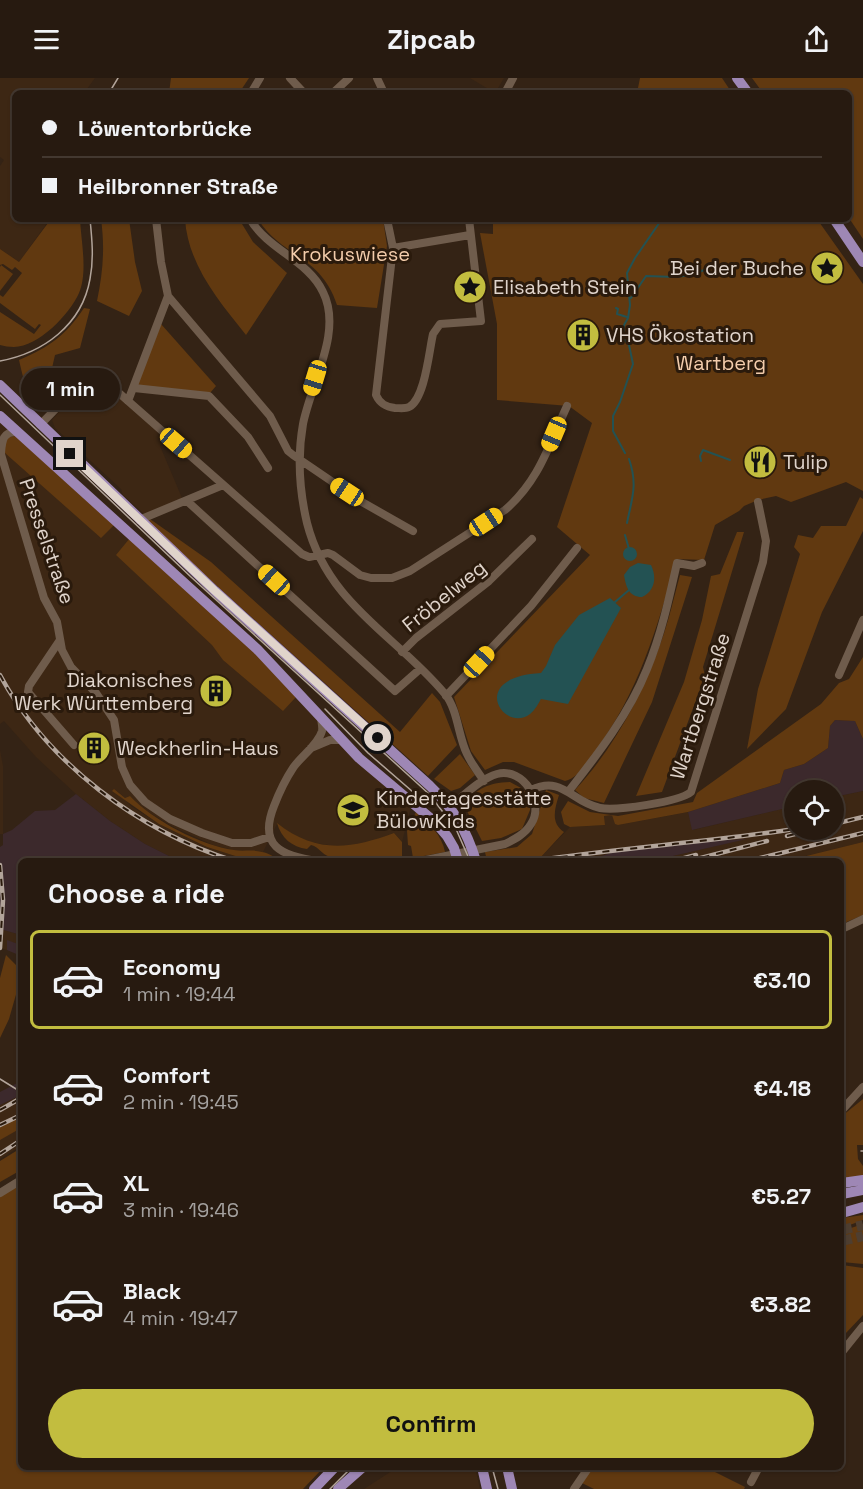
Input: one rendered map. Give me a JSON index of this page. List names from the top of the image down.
{
  "streets": {
    "street": ["Presselstraße", "Fröbelweg", "Wartbergstraße"]
  },
  "parks": ["Krokuswiese", "Wartberg"],
  "places": {
    "place": ["Bei der Buche", "Elisabeth Stein"],
    "building": ["VHS Ökostation", "Diakonisches Werk Württemberg", "Weckherlin-Haus"],
    "restaurant": ["Tulip"],
    "school or university": ["Kindertagesstätte BülowKids"]
  },
  "page": {
    "header": "Zipcab",
    "banner": ["Löwentorbrücke", "Heilbronner Straße"],
    "bubble": "1 min",
    "heading": "Choose a ride",
    "list": [
      {
        "name": "Economy",
        "note": "1 min · 19:44",
        "value": "€3.10"
      },
      {
        "name": "Comfort",
        "note": "2 min · 19:45",
        "value": "€4.18"
      },
      {
        "name": "XL",
        "note": "3 min · 19:46",
        "value": "€5.27"
      },
      {
        "name": "Black",
        "note": "4 min · 19:47",
        "value": "€3.82"
      }
    ],
    "buttons": "Confirm"
  }
}
